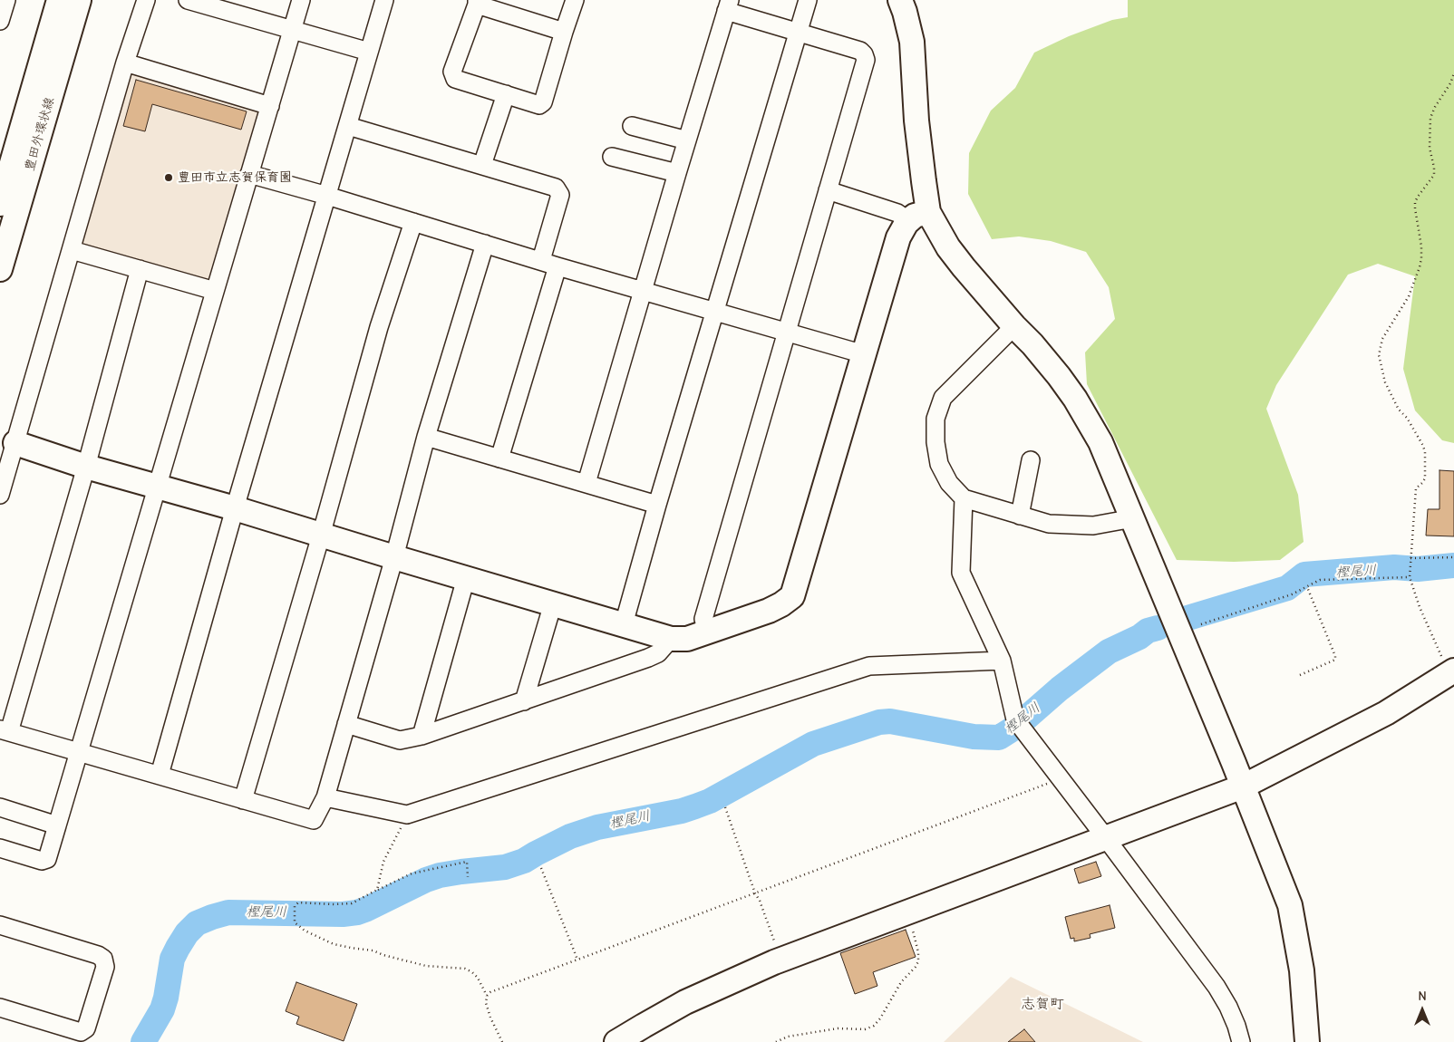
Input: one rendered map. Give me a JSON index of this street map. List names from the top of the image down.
{
  "streets": {
    "street": ["豊田外環状線"]
  },
  "districts": ["志賀町"],
  "water": ["樫尾川"],
  "places": ["豊田市立志賀保育園"],
  "north": "top"
}
